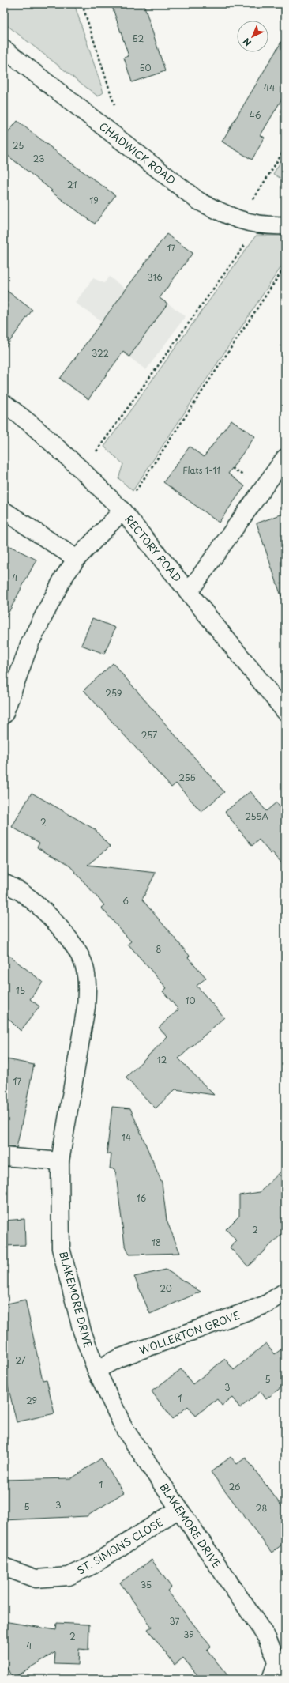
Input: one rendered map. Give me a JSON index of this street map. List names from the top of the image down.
{
  "streets": {
    "street": [
      "CHADWICK ROAD",
      "RECTORY ROAD",
      "BLAKEMORE DRIVE",
      "WOLLERTON GROVE",
      "ST. SIMONS CLOSE"
    ]
  },
  "crossings": [
    ["BLAKEMORE DRIVE", "WOLLERTON GROVE"],
    ["BLAKEMORE DRIVE", "ST. SIMONS CLOSE"]
  ],
  "house_numbers": [
    "52",
    "50",
    "44",
    "46",
    "25",
    "23",
    "21",
    "19",
    "17",
    "316",
    "322",
    "Flats 1-11",
    "4",
    "259",
    "257",
    "255",
    "255A",
    "2",
    "6",
    "8",
    "15",
    "10",
    "12",
    "17",
    "14",
    "16",
    "2",
    "18",
    "20",
    "27",
    "5",
    "3",
    "1",
    "29",
    "1",
    "26",
    "3",
    "5",
    "28",
    "35",
    "37",
    "39",
    "2",
    "4"
  ],
  "north": "bottom left"
}
